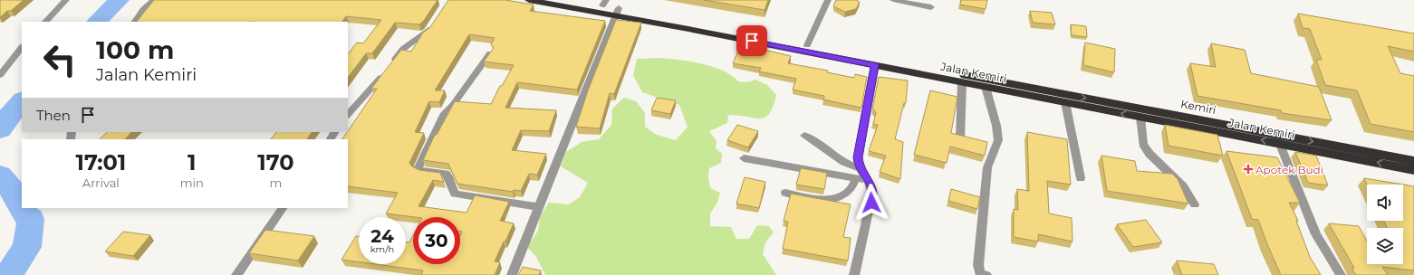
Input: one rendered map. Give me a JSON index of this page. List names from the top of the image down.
{
  "streets": {
    "highway": ["Jalan Kemiri", "Kemiri"]
  },
  "crossings": [
    ["Jalan Kemiri", "Kemiri"]
  ],
  "one_way": ["Kemiri"],
  "places": {
    "health": ["Apotek Budi"]
  },
  "page": {
    "turn": ["100 m", "Jalan Kemiri"],
    "then": "Then",
    "eta": [
      "17:01",
      "Arrival",
      "1",
      "min",
      "170",
      "m"
    ],
    "speed": "24 km/h",
    "limit": "30"
  }
}
